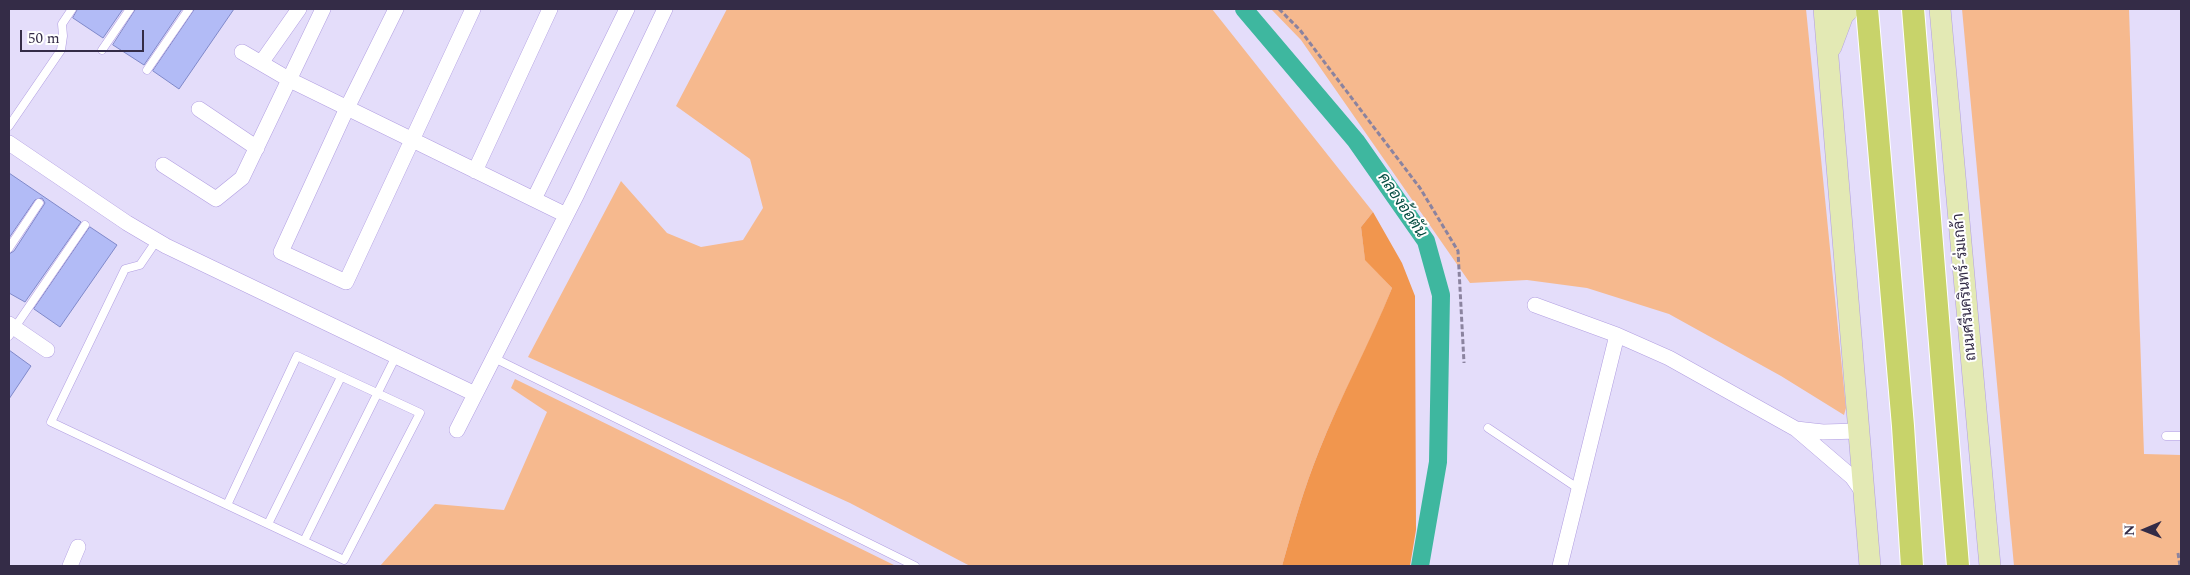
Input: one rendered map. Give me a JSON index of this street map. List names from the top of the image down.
{
  "streets": {
    "main road": ["ถนนศรีนครินทร์-ร่มเกล้า"]
  },
  "water": ["คลองอ้อตัน"],
  "scale_bar": "50 m",
  "north": "left"
}
